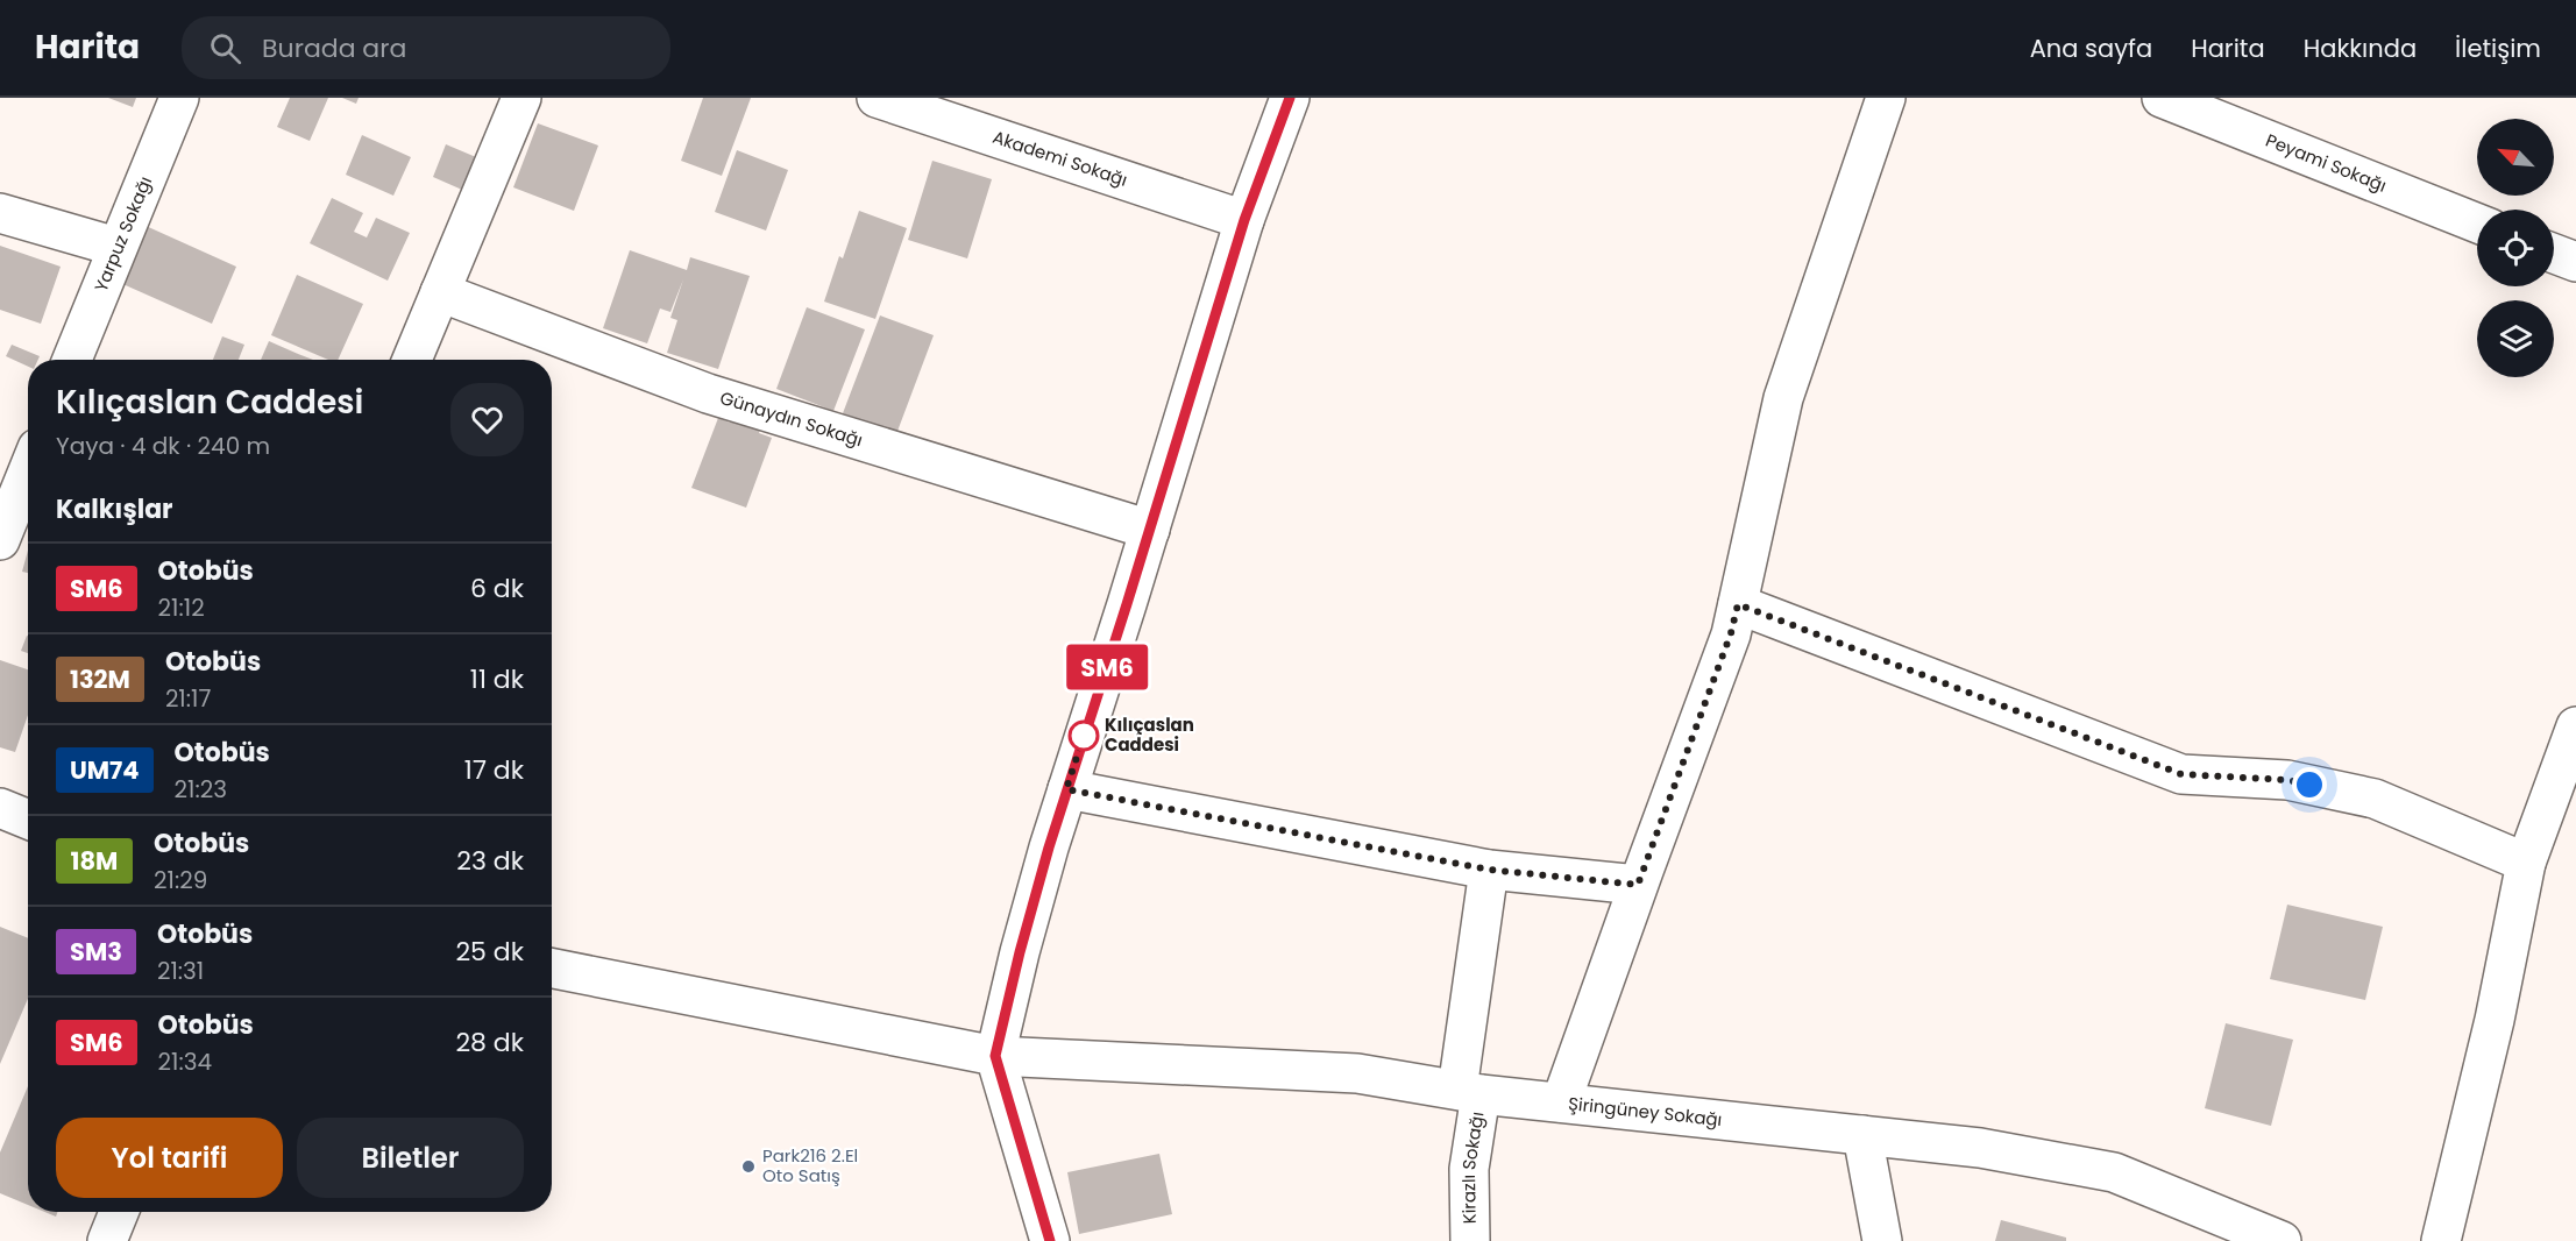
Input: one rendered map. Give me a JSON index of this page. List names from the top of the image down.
{
  "streets": {
    "street": [
      "Akademi Sokağı",
      "Peyami Sokağı",
      "Yarpuz Sokağı",
      "Günaydın Sokağı",
      "Şiringüney Sokağı",
      "Kirazlı Sokağı"
    ]
  },
  "crossings": [
    ["Şiringüney Sokağı", "Kirazlı Sokağı"]
  ],
  "places": ["Kılıçaslan Caddesi", "Park216 2.El Oto Satış"],
  "lines": ["bus line SM6"],
  "north": "top left",
  "page": {
    "header": "Harita",
    "search": "Burada ara",
    "nav": [
      "Ana sayfa",
      "Harita",
      "Hakkında",
      "İletişim"
    ],
    "on_map": "SM6",
    "heading": [
      ["Kılıçaslan Caddesi", "Yaya · 4 dk · 240 m"],
      "Kalkışlar"
    ],
    "list": [
      {
        "mark": "SM6",
        "name": "Otobüs",
        "note": "21:12",
        "value": "6 dk"
      },
      {
        "mark": "132M",
        "name": "Otobüs",
        "note": "21:17",
        "value": "11 dk"
      },
      {
        "mark": "UM74",
        "name": "Otobüs",
        "note": "21:23",
        "value": "17 dk"
      },
      {
        "mark": "18M",
        "name": "Otobüs",
        "note": "21:29",
        "value": "23 dk"
      },
      {
        "mark": "SM3",
        "name": "Otobüs",
        "note": "21:31",
        "value": "25 dk"
      },
      {
        "mark": "SM6",
        "name": "Otobüs",
        "note": "21:34",
        "value": "28 dk"
      }
    ],
    "buttons": ["Yol tarifi", "Biletler"]
  }
}
